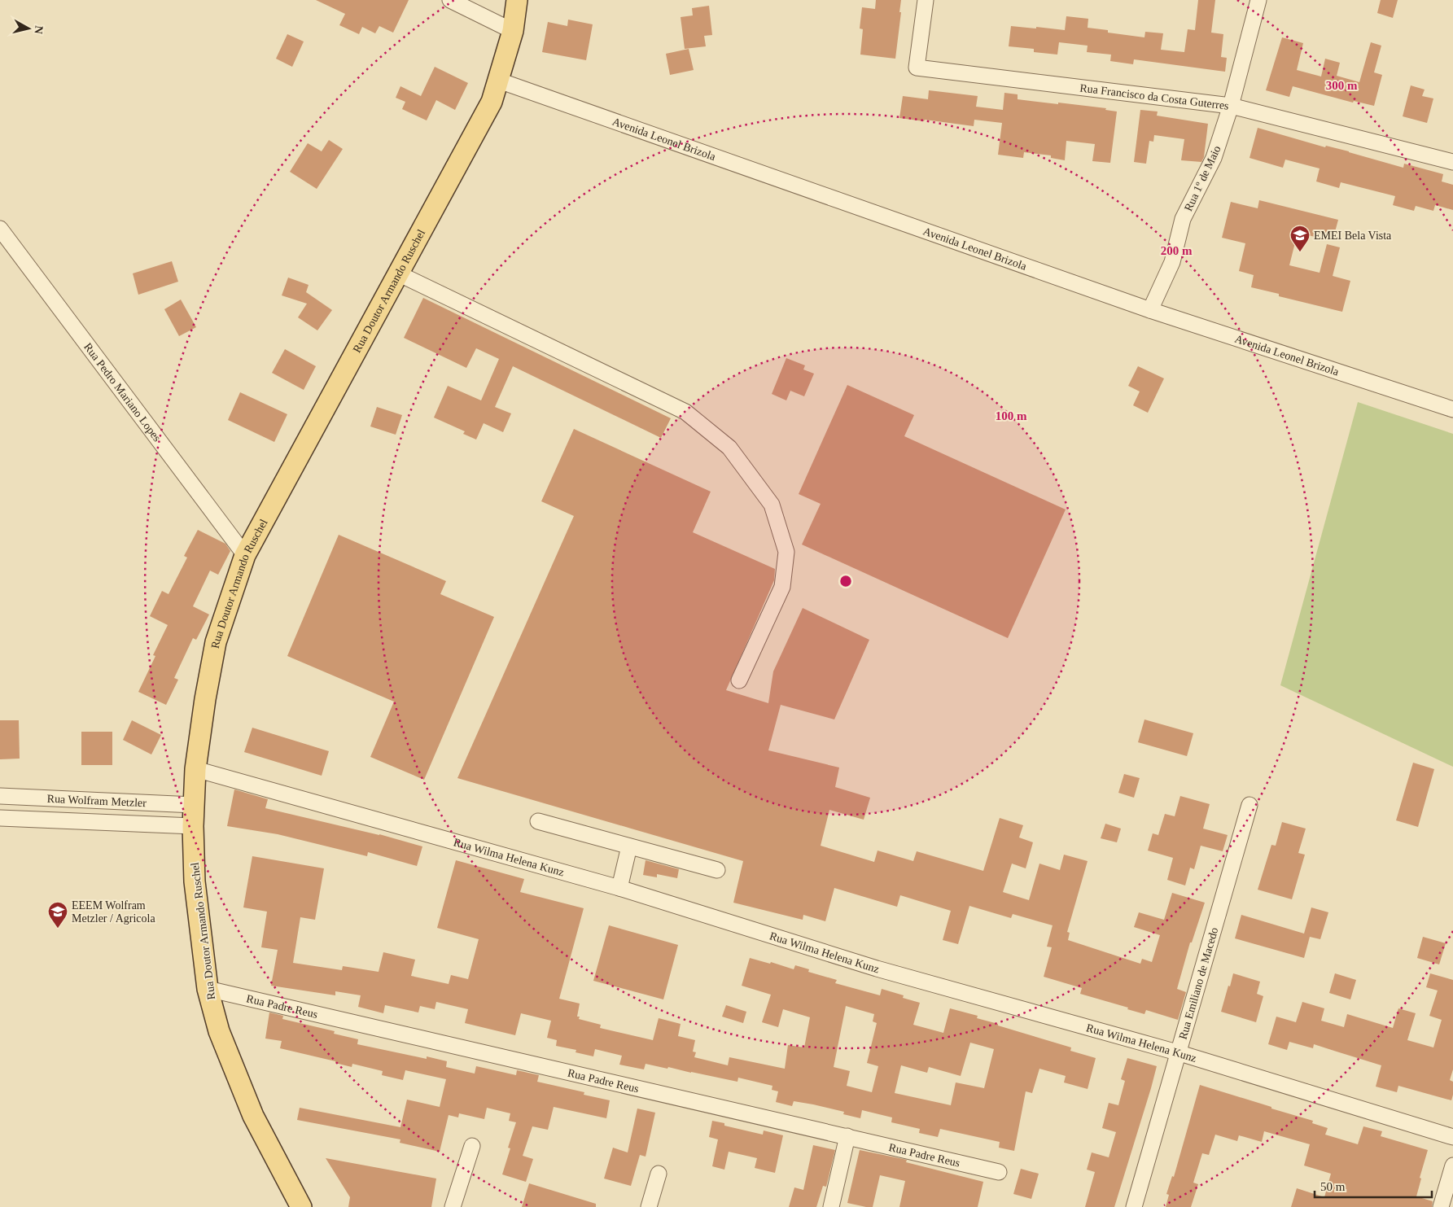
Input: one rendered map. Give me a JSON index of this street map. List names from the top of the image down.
{
  "streets": {
    "main road": ["Rua Doutor Armando Ruschel"],
    "street": [
      "Rua Francisco da Costa Guterres",
      "Avenida Leonel Brizola",
      "Rua 1º de Maio",
      "Rua Pedro Mariano Lopes",
      "Rua Wolfram Metzler",
      "Rua Wilma Helena Kunz",
      "Rua Emiliano de Macedo",
      "Rua Padre Reus"
    ]
  },
  "crossings": [
    ["Rua Francisco da Costa Guterres", "Rua 1º de Maio"],
    ["Avenida Leonel Brizola", "Rua 1º de Maio"],
    ["Avenida Leonel Brizola", "Rua Doutor Armando Ruschel"],
    ["Rua Doutor Armando Ruschel", "Rua Pedro Mariano Lopes"],
    ["Rua Doutor Armando Ruschel", "Rua Wolfram Metzler"],
    ["Rua Doutor Armando Ruschel", "Rua Wilma Helena Kunz"],
    ["Rua Doutor Armando Ruschel", "Rua Padre Reus"],
    ["Rua Wilma Helena Kunz", "Rua Emiliano de Macedo"]
  ],
  "places": {
    "school or university": ["EMEI Bela Vista", "EEEM Wolfram Metzler / Agricola"]
  },
  "scale_bar": "50 m",
  "north": "right",
  "rings": ["300 m", "200 m", "100 m"]
}
